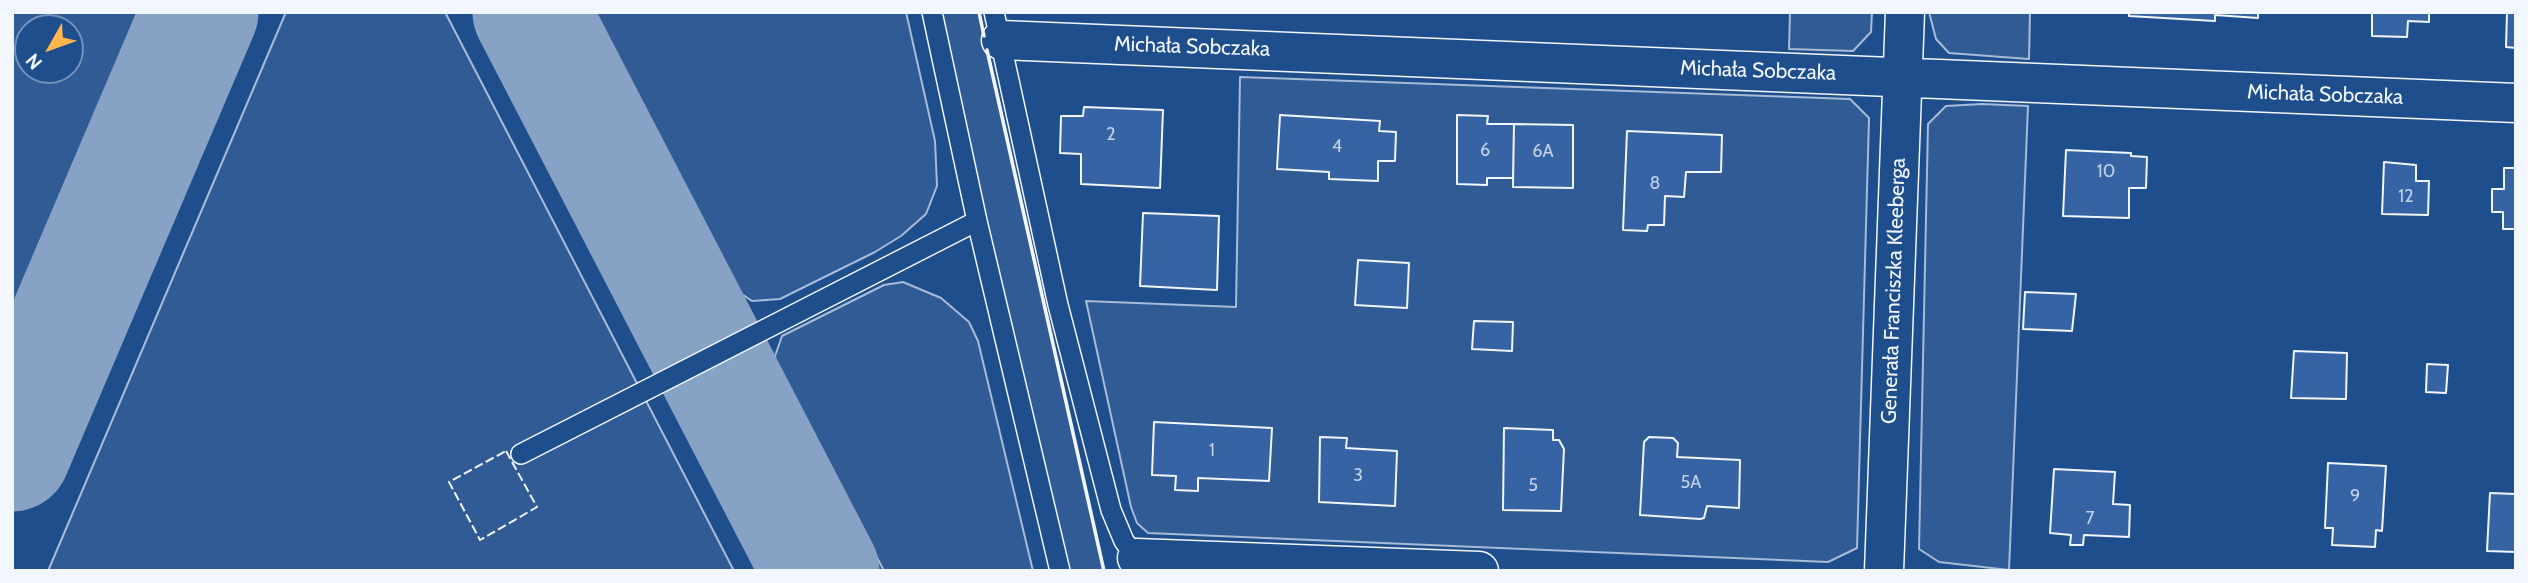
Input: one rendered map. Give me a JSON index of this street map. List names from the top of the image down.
{
  "streets": {
    "street": ["Michała Sobczaka", "Generała Franciszka Kleeberga"]
  },
  "crossings": [
    ["Michała Sobczaka", "Generała Franciszka Kleeberga"]
  ],
  "house_numbers": [
    "2",
    "4",
    "6",
    "6A",
    "10",
    "8",
    "12",
    "1",
    "3",
    "5A",
    "5",
    "9",
    "7"
  ],
  "north": "bottom left"
}
